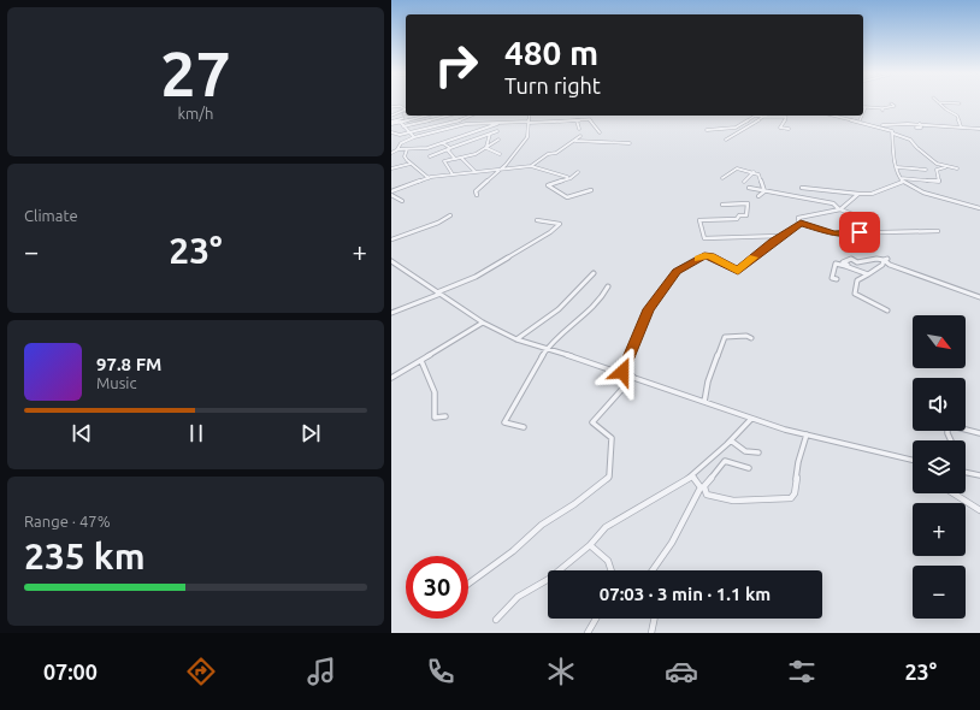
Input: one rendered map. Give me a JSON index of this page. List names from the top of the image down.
{
  "north": "bottom right",
  "page": {
    "tile": [
      ["27", "km/h"],
      "Climate",
      ["Range · 47%", "235 km"]
    ],
    "turn": ["480 m", "Turn right"],
    "heat": ["−", "23°", "+"],
    "map_buttons": ["+", "−"],
    "song": ["97.8 FM", "Music"],
    "limit": "30",
    "trip": "07:03 · 3 min · 1.1 km",
    "tabs": ["07:00", "23°"]
  }
}
